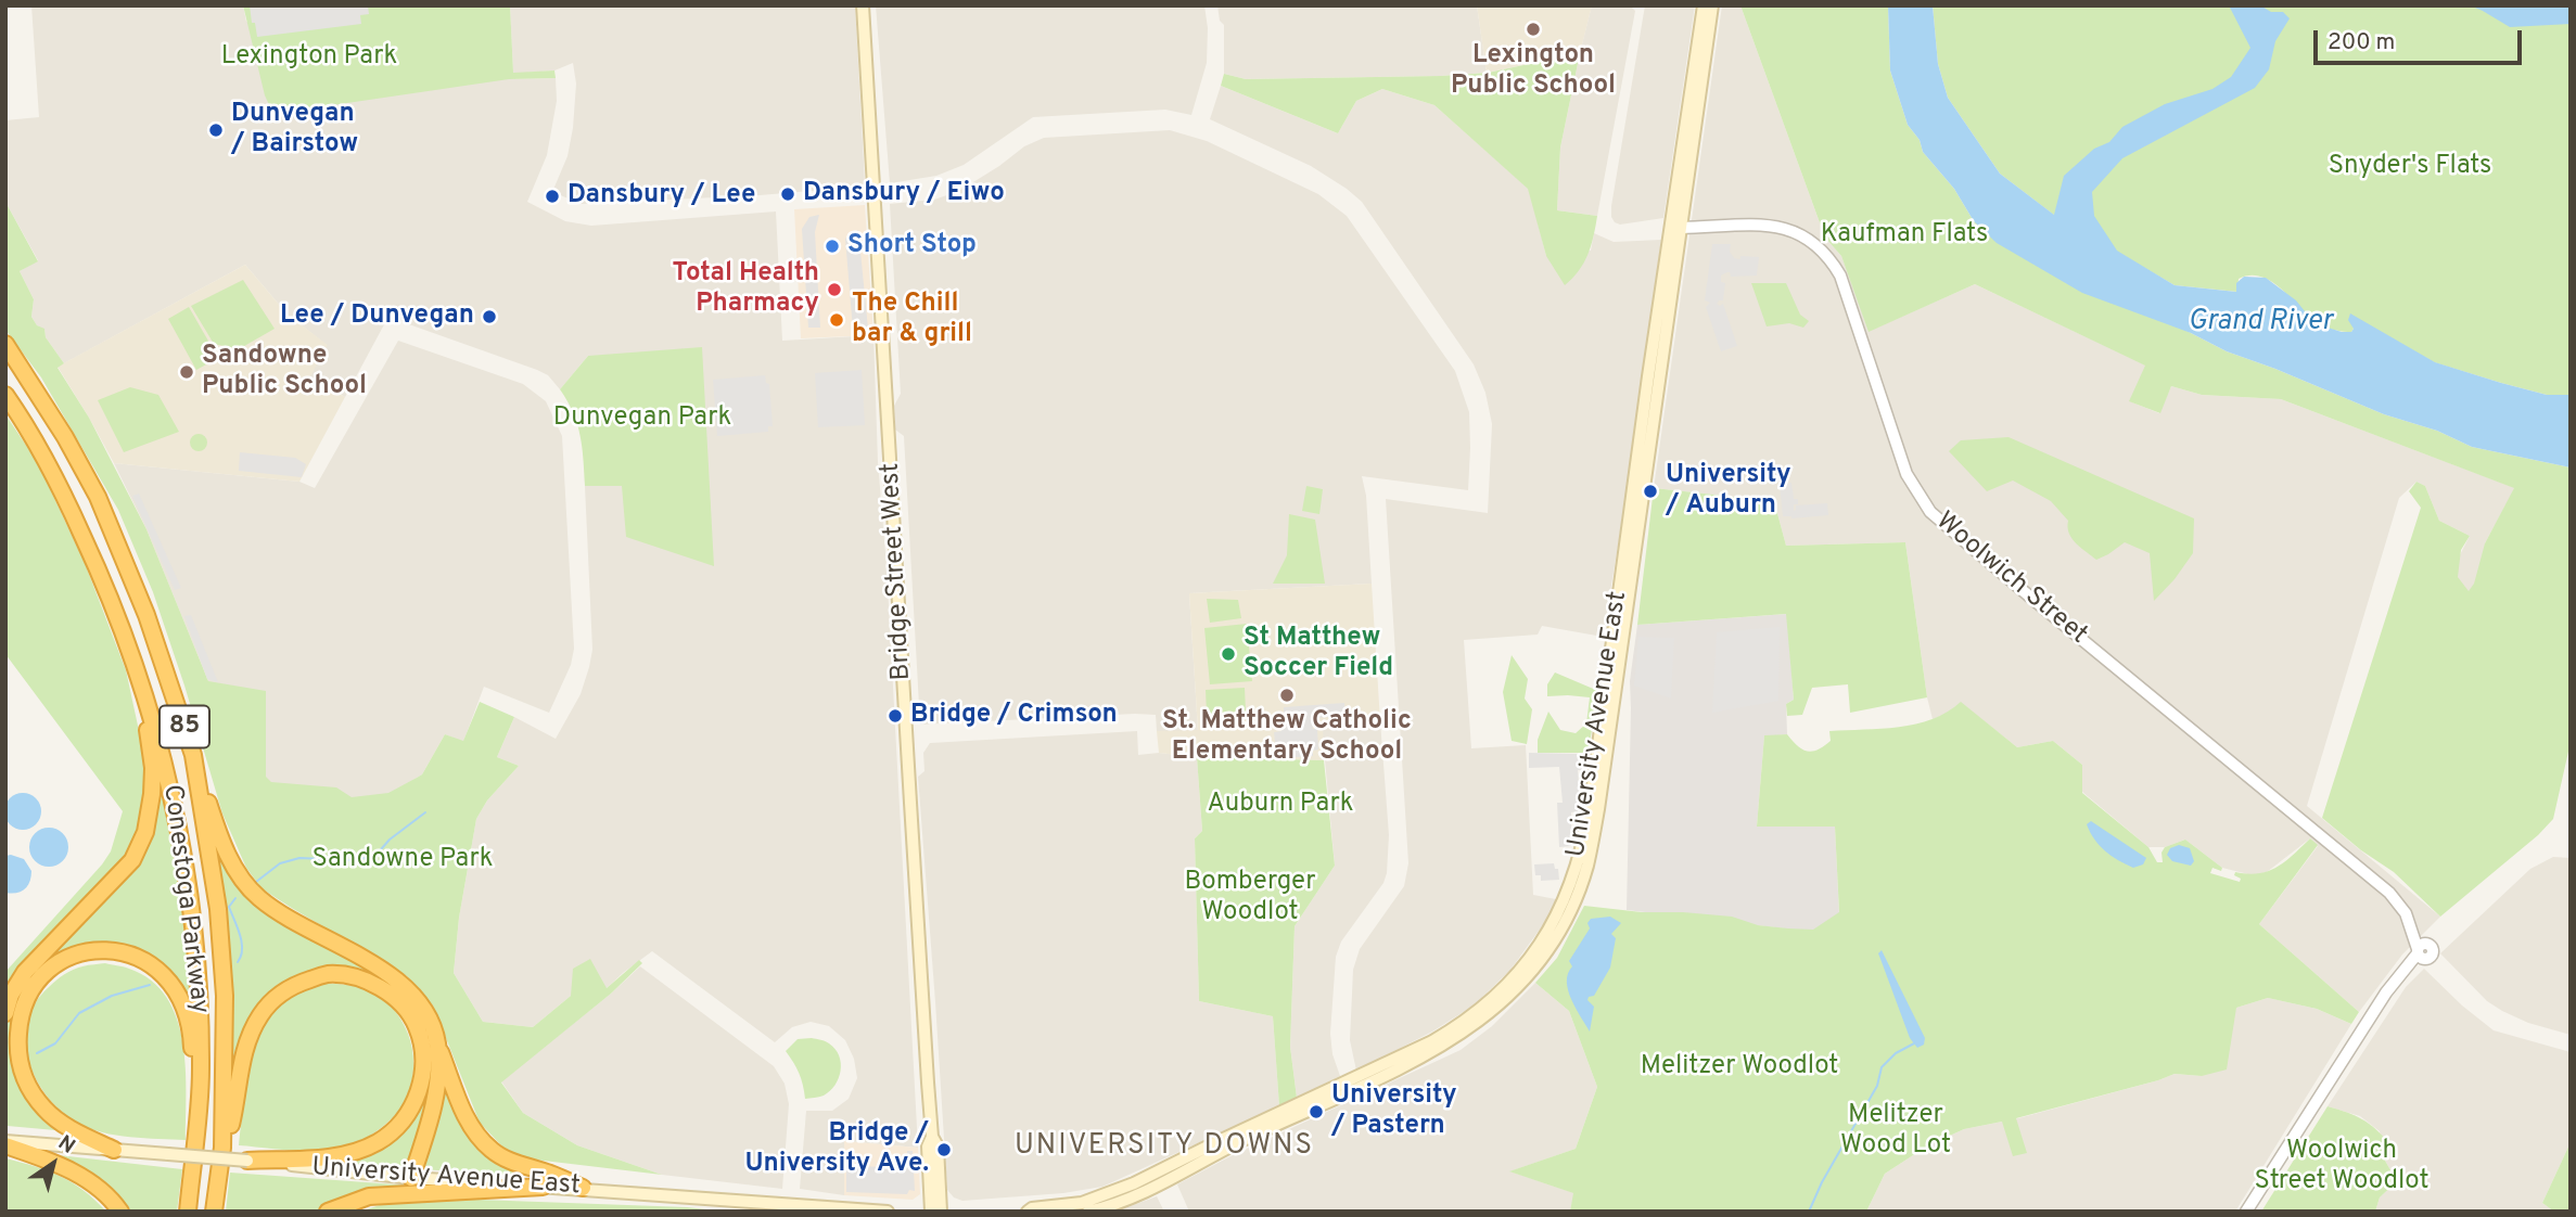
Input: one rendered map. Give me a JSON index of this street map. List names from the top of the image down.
{
  "streets": {
    "highway": ["85", "Conestoga Parkway"],
    "main road": ["Bridge Street West", "University Avenue East"],
    "street": ["Woolwich Street"]
  },
  "crossings": [
    ["Woolwich Street", "University Avenue East"]
  ],
  "districts": ["UNIVERSITY DOWNS"],
  "water": ["Grand River"],
  "parks": [
    "Lexington Park",
    "Snyder's Flats",
    "Kaufman Flats",
    "Dunvegan Park",
    "Auburn Park",
    "Sandowne Park",
    "Bomberger Woodlot",
    "Melitzer Woodlot",
    "Melitzer Wood Lot",
    "Woolwich Street Woodlot"
  ],
  "places": [
    "Lexington Public School",
    "Dunvegan / Bairstow",
    "Dansbury / Eiwo",
    "Dansbury / Lee",
    "Short Stop",
    "Total Health Pharmacy",
    "Lee / Dunvegan",
    "The Chill bar & grill",
    "Sandowne Public School",
    "University / Auburn",
    "St Matthew Soccer Field",
    "St. Matthew Catholic Elementary School",
    "Bridge / Crimson",
    "University / Pastern",
    "Bridge / University Ave."
  ],
  "scale_bar": "200 m",
  "north": "top right"
}
